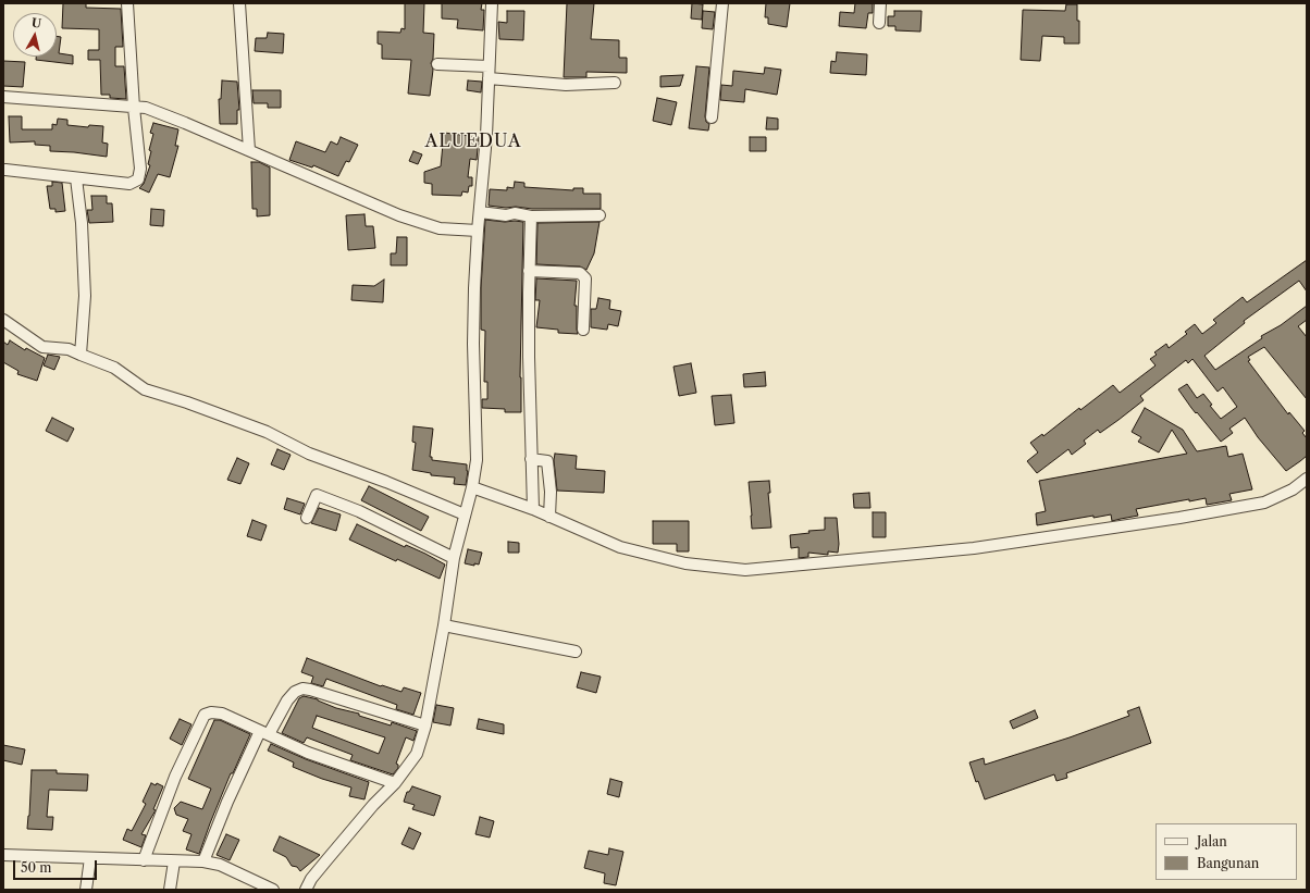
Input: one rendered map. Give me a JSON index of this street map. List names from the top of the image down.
{
  "districts": ["ALUEDUA"],
  "legend": ["Jalan", "Bangunan"],
  "scale_bar": "50 m",
  "north": "top"
}
